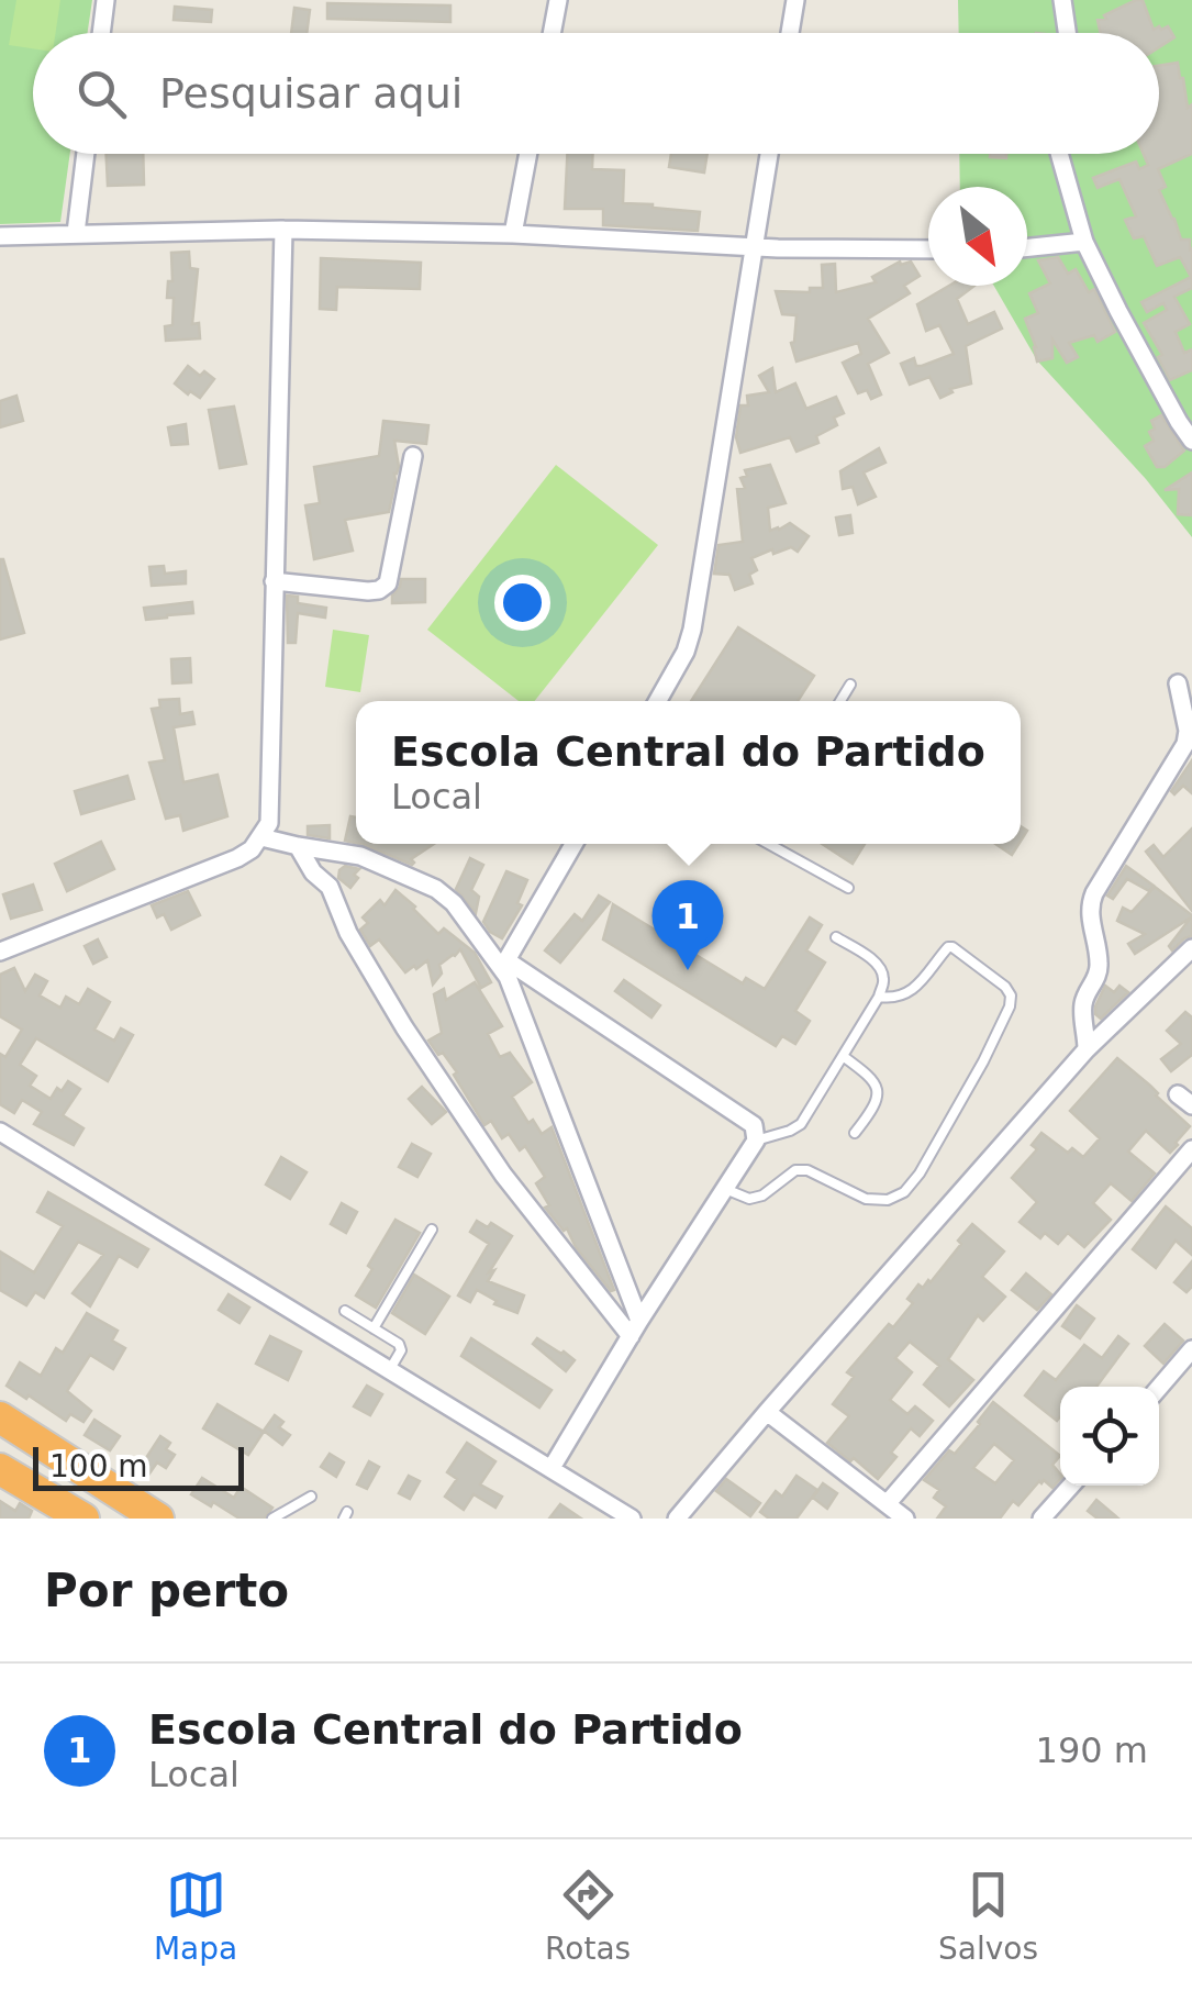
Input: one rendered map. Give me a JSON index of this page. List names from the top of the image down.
{
  "scale_bar": "100 m",
  "north": "bottom right",
  "page": {
    "search": "Pesquisar aqui",
    "popup": ["Escola Central do Partido", "Local"],
    "pins": "1",
    "scale": "100 m",
    "heading": "Por perto",
    "list": [
      {
        "mark": "1",
        "name": "Escola Central do Partido",
        "note": "Local",
        "value": "190 m"
      }
    ],
    "nav": ["Mapa", "Rotas", "Salvos"]
  }
}
